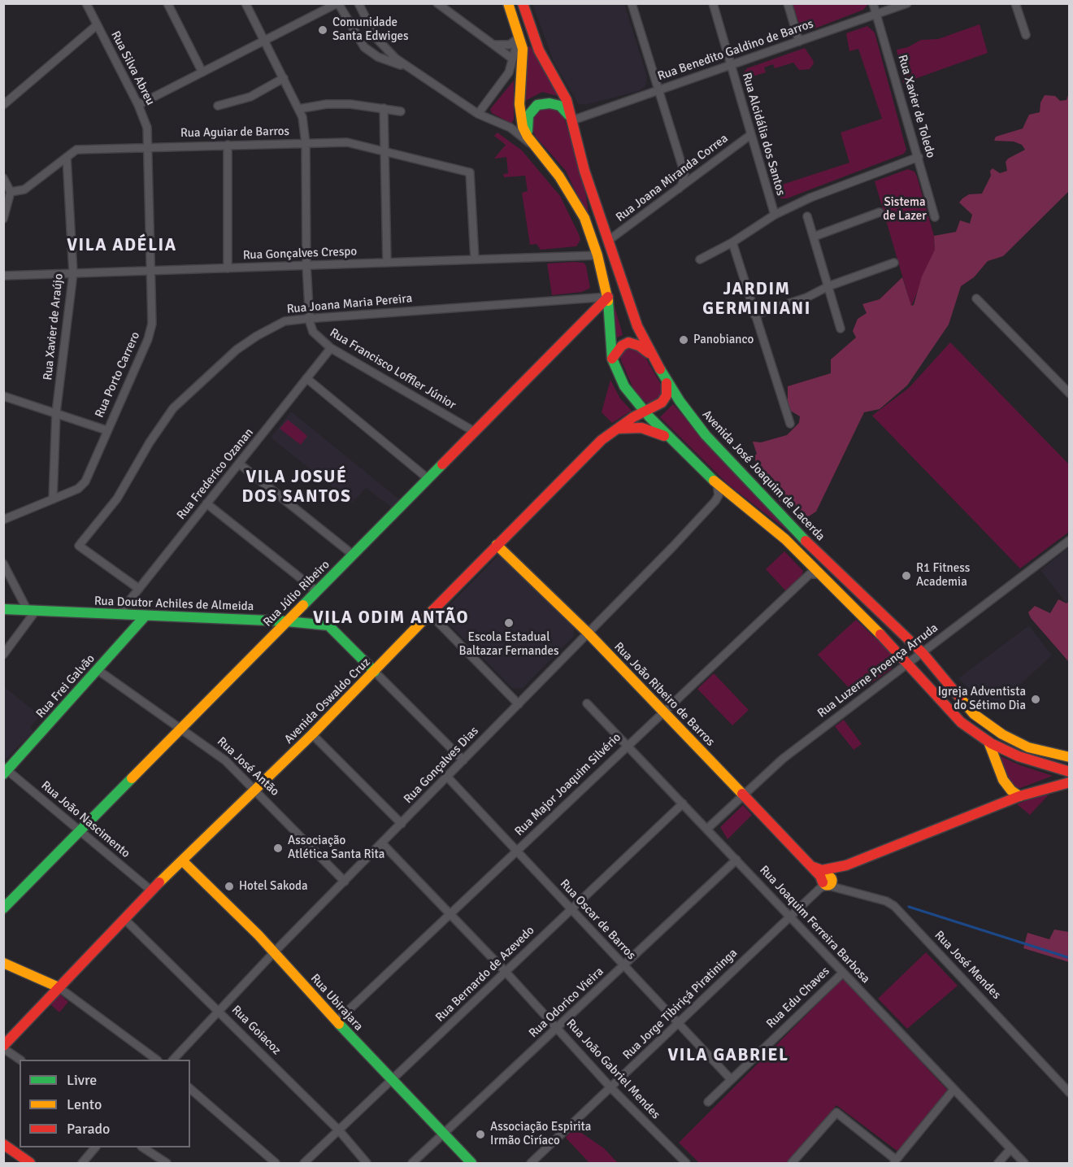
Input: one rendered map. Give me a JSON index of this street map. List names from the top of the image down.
{
  "streets": {
    "main road": [
      "Avenida José Joaquim de Lacerda",
      "Rua Júlio Ribeiro",
      "Rua Doutor Achiles de Almeida",
      "Rua Frei Galvão",
      "Rua João Ribeiro de Barros",
      "Avenida Oswaldo Cruz",
      "Rua Ubirajara"
    ],
    "street": [
      "Rua Benedito Galdino de Barros",
      "Rua Silva Abreu",
      "Rua Xavier de Toledo",
      "Rua Aguiar de Barros",
      "Rua Alcidália dos Santos",
      "Rua Joana Miranda Correa",
      "Rua Gonçalves Crespo",
      "Rua Joana Maria Pereira",
      "Rua Xavier de Araújo",
      "Rua Francisco Loffler Júnior",
      "Rua Porto Carrero",
      "Rua Frederico Ozanan",
      "Rua Luzerne Proença Arruda",
      "Rua Gonçalves Dias",
      "Rua José Antão",
      "Rua Major Joaquim Silvério",
      "Rua João Nascimento",
      "Rua Oscar de Barros",
      "Rua Joaquim Ferreira Barbosa",
      "Rua José Mendes",
      "Rua Bernardo de Azevedo",
      "Rua Edu Chaves",
      "Rua Odorico Vieira",
      "Rua Jorge Tibiriçá Piratininga",
      "Rua Goiacoz",
      "Rua João Gabriel Mendes"
    ]
  },
  "crossings": [
    ["Rua Benedito Galdino de Barros", "Rua Xavier de Toledo"],
    ["Rua Benedito Galdino de Barros", "Rua Alcidália dos Santos"],
    ["Rua Benedito Galdino de Barros", "Avenida José Joaquim de Lacerda"],
    ["Rua Silva Abreu", "Rua Aguiar de Barros"],
    ["Rua Silva Abreu", "Rua Porto Carrero"],
    ["Rua Aguiar de Barros", "Rua Gonçalves Crespo"],
    ["Rua Aguiar de Barros", "Rua Xavier de Araújo"],
    ["Rua Aguiar de Barros", "Rua Porto Carrero"],
    ["Rua Alcidália dos Santos", "Rua Joana Miranda Correa"],
    ["Rua Joana Miranda Correa", "Avenida José Joaquim de Lacerda"],
    ["Rua Gonçalves Crespo", "Rua Xavier de Araújo"],
    ["Rua Gonçalves Crespo", "Rua Porto Carrero"],
    ["Rua Joana Maria Pereira", "Rua Francisco Loffler Júnior"],
    ["Rua Joana Maria Pereira", "Rua Frederico Ozanan"],
    ["Rua Joana Maria Pereira", "Rua Júlio Ribeiro"],
    ["Rua Xavier de Araújo", "Rua Porto Carrero"],
    ["Rua Francisco Loffler Júnior", "Rua Frederico Ozanan"],
    ["Rua Francisco Loffler Júnior", "Rua Júlio Ribeiro"],
    ["Rua Frederico Ozanan", "Rua Doutor Achiles de Almeida"],
    ["Avenida José Joaquim de Lacerda", "Rua Luzerne Proença Arruda"],
    ["Avenida José Joaquim de Lacerda", "Avenida Oswaldo Cruz"],
    ["Rua Júlio Ribeiro", "Rua Doutor Achiles de Almeida"],
    ["Rua Júlio Ribeiro", "Rua José Antão"],
    ["Rua Júlio Ribeiro", "Rua João Nascimento"],
    ["Rua Doutor Achiles de Almeida", "Rua Frei Galvão"],
    ["Rua Doutor Achiles de Almeida", "Avenida Oswaldo Cruz"],
    ["Rua Doutor Achiles de Almeida", "Rua Gonçalves Dias"],
    ["Rua Luzerne Proença Arruda", "Rua João Ribeiro de Barros"],
    ["Rua Luzerne Proença Arruda", "Rua Joaquim Ferreira Barbosa"],
    ["Rua Frei Galvão", "Rua José Antão"],
    ["Rua Frei Galvão", "Rua João Nascimento"],
    ["Rua João Ribeiro de Barros", "Avenida Oswaldo Cruz"],
    ["Rua João Ribeiro de Barros", "Rua Gonçalves Dias"],
    ["Rua João Ribeiro de Barros", "Rua Major Joaquim Silvério"],
    ["Rua João Ribeiro de Barros", "Rua José Mendes"],
    ["Rua João Ribeiro de Barros", "Rua Jorge Tibiriçá Piratininga"],
    ["Avenida Oswaldo Cruz", "Rua José Antão"],
    ["Avenida Oswaldo Cruz", "Rua João Nascimento"],
    ["Avenida Oswaldo Cruz", "Rua Ubirajara"],
    ["Avenida Oswaldo Cruz", "Rua Goiacoz"],
    ["Rua Gonçalves Dias", "Rua José Antão"],
    ["Rua Gonçalves Dias", "Rua Oscar de Barros"],
    ["Rua Gonçalves Dias", "Rua Ubirajara"],
    ["Rua Gonçalves Dias", "Rua Goiacoz"],
    ["Rua Gonçalves Dias", "Rua João Gabriel Mendes"],
    ["Rua Major Joaquim Silvério", "Rua Oscar de Barros"],
    ["Rua Major Joaquim Silvério", "Rua Joaquim Ferreira Barbosa"],
    ["Rua Major Joaquim Silvério", "Rua Ubirajara"],
    ["Rua Major Joaquim Silvério", "Rua João Gabriel Mendes"],
    ["Rua Oscar de Barros", "Rua Bernardo de Azevedo"],
    ["Rua Oscar de Barros", "Rua Edu Chaves"],
    ["Rua Oscar de Barros", "Rua Odorico Vieira"],
    ["Rua Oscar de Barros", "Rua Jorge Tibiriçá Piratininga"],
    ["Rua Joaquim Ferreira Barbosa", "Rua Bernardo de Azevedo"],
    ["Rua Joaquim Ferreira Barbosa", "Rua Edu Chaves"],
    ["Rua Joaquim Ferreira Barbosa", "Rua Odorico Vieira"],
    ["Rua Joaquim Ferreira Barbosa", "Rua Jorge Tibiriçá Piratininga"],
    ["Rua José Mendes", "Rua Jorge Tibiriçá Piratininga"],
    ["Rua Bernardo de Azevedo", "Rua Ubirajara"],
    ["Rua Bernardo de Azevedo", "Rua Goiacoz"],
    ["Rua Bernardo de Azevedo", "Rua João Gabriel Mendes"],
    ["Rua Ubirajara", "Rua Odorico Vieira"],
    ["Rua Odorico Vieira", "Rua João Gabriel Mendes"],
    ["Rua Jorge Tibiriçá Piratininga", "Rua João Gabriel Mendes"]
  ],
  "districts": [
    "VILA ADÉLIA",
    "JARDIM GERMINIANI",
    "VILA JOSUÉ DOS SANTOS",
    "VILA ODIM ANTÃO",
    "VILA GABRIEL"
  ],
  "parks": ["Sistema de Lazer"],
  "places": [
    "Comunidade Santa Edwiges",
    "Panobianco",
    "R1 Fitness Academia",
    "Escola Estadual Baltazar Fernandes",
    "Igreja Adventista do Sétimo Dia",
    "Associação Atlética Santa Rita",
    "Hotel Sakoda",
    "Associação Espirita Irmão Ciríaco"
  ],
  "legend": ["Livre", "Lento", "Parado"]
}
